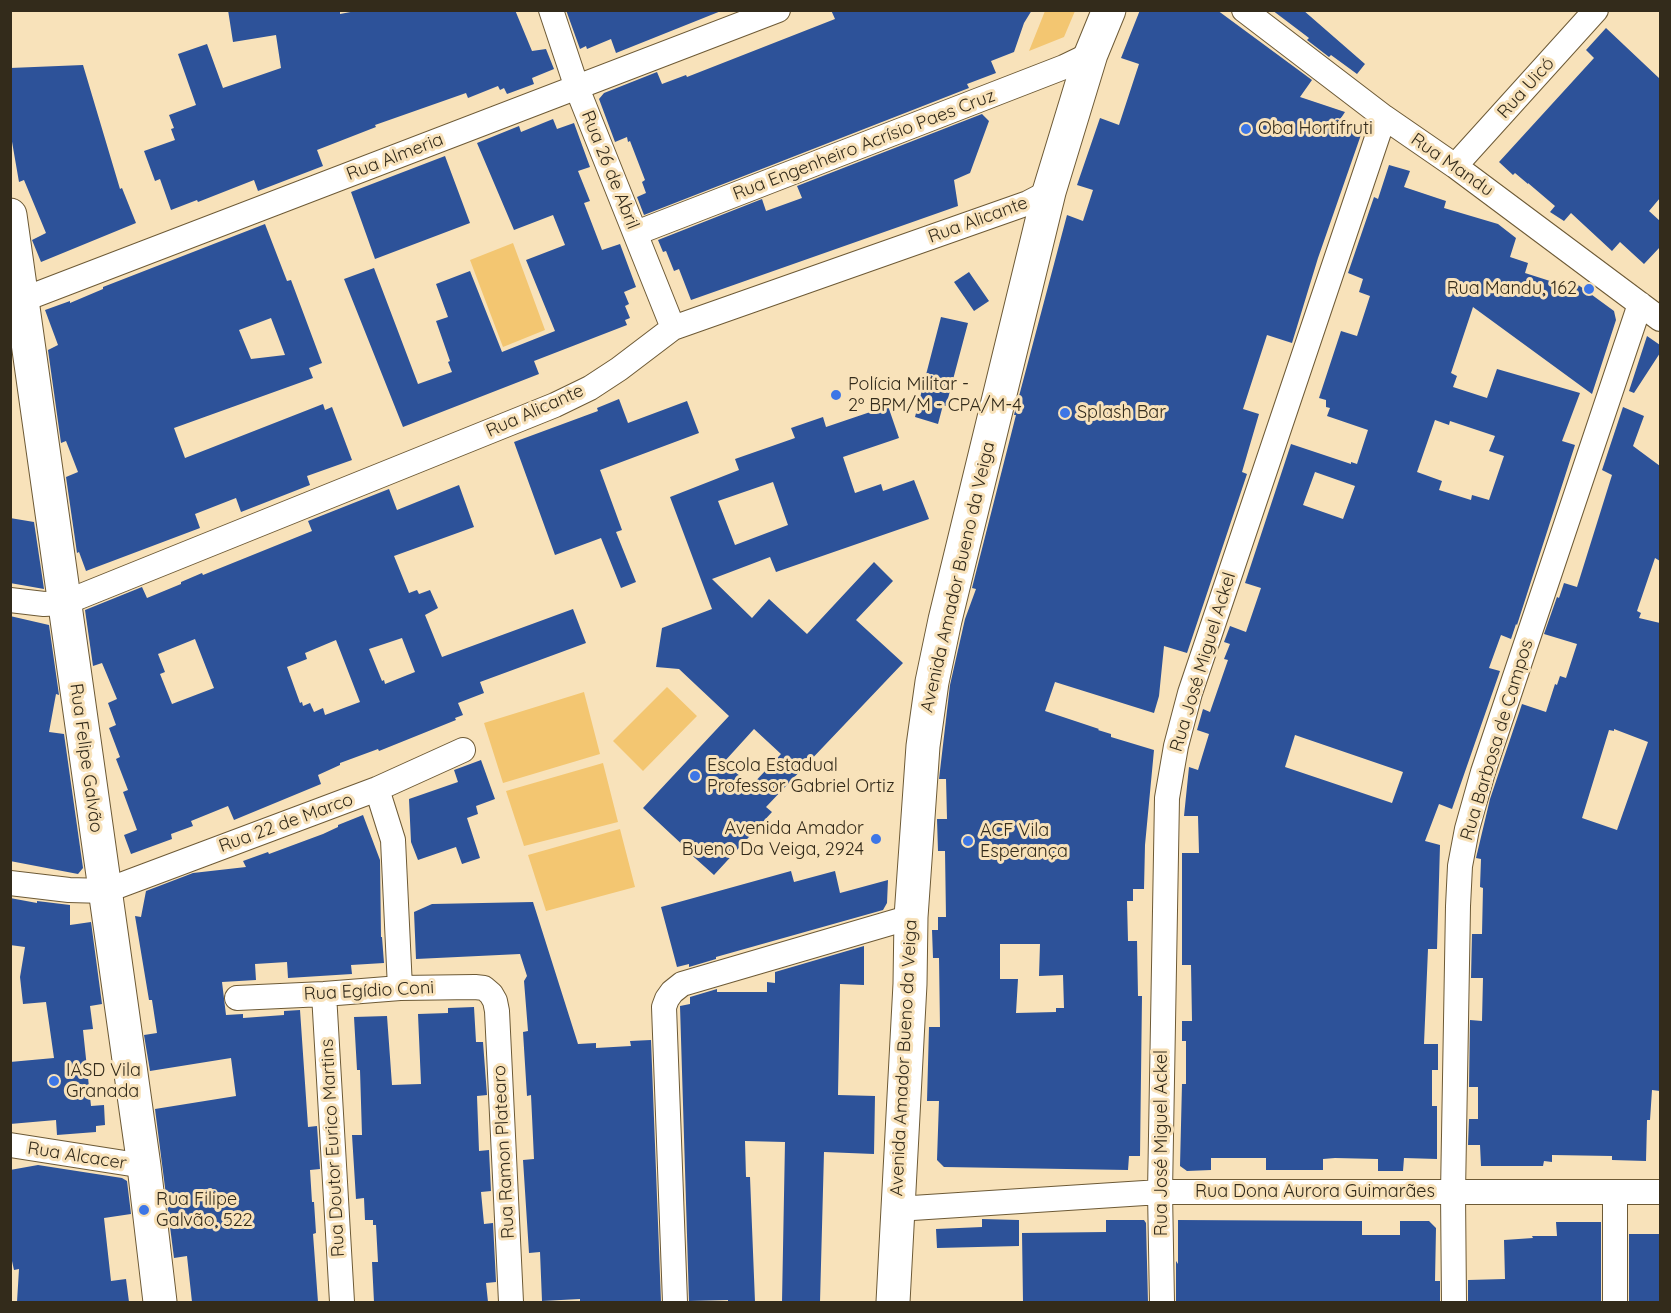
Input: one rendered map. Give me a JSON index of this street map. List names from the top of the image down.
{
  "streets": {
    "main road": ["Avenida Amador Bueno da Veiga", "Rua Felipe Galvão"],
    "street": [
      "Rua Uicó",
      "Rua Engenheiro Acrísio Paes Cruz",
      "Rua Almeria",
      "Rua Mandu",
      "Rua 26 de Abril",
      "Rua Alicante",
      "Rua José Miguel Ackel",
      "Rua Barbosa de Campos",
      "Rua 22 de Marco",
      "Rua Egídio Coni",
      "Rua Doutor Eurico Martins",
      "Rua Ramon Platearo",
      "Rua Alcacer",
      "Rua Dona Aurora Guimarães"
    ]
  },
  "crossings": [
    ["Rua Uicó", "Rua Mandu"],
    ["Rua Engenheiro Acrísio Paes Cruz", "Rua 26 de Abril"],
    ["Rua Engenheiro Acrísio Paes Cruz", "Avenida Amador Bueno da Veiga"],
    ["Rua Almeria", "Rua 26 de Abril"],
    ["Rua Almeria", "Rua Felipe Galvão"],
    ["Rua Mandu", "Rua José Miguel Ackel"],
    ["Rua Mandu", "Rua Barbosa de Campos"],
    ["Rua 26 de Abril", "Rua Alicante"],
    ["Rua Alicante", "Avenida Amador Bueno da Veiga"],
    ["Rua Alicante", "Rua Felipe Galvão"],
    ["Avenida Amador Bueno da Veiga", "Rua Dona Aurora Guimarães"],
    ["Rua José Miguel Ackel", "Rua Dona Aurora Guimarães"],
    ["Rua Barbosa de Campos", "Rua Dona Aurora Guimarães"],
    ["Rua Felipe Galvão", "Rua 22 de Marco"],
    ["Rua Felipe Galvão", "Rua Alcacer"],
    ["Rua Egídio Coni", "Rua Doutor Eurico Martins"],
    ["Rua Egídio Coni", "Rua Ramon Platearo"]
  ],
  "places": [
    "Oba Hortifruti",
    "Rua Mandu, 162",
    "Polícia Militar - 2º BPM/M - CPA/M-4",
    "Splash Bar",
    "Escola Estadual Professor Gabriel Ortiz",
    "Avenida Amador Bueno Da Veiga, 2924",
    "ACF Vila Esperança",
    "IASD Vila Granada",
    "Rua Filipe Galvão, 522"
  ]
}
